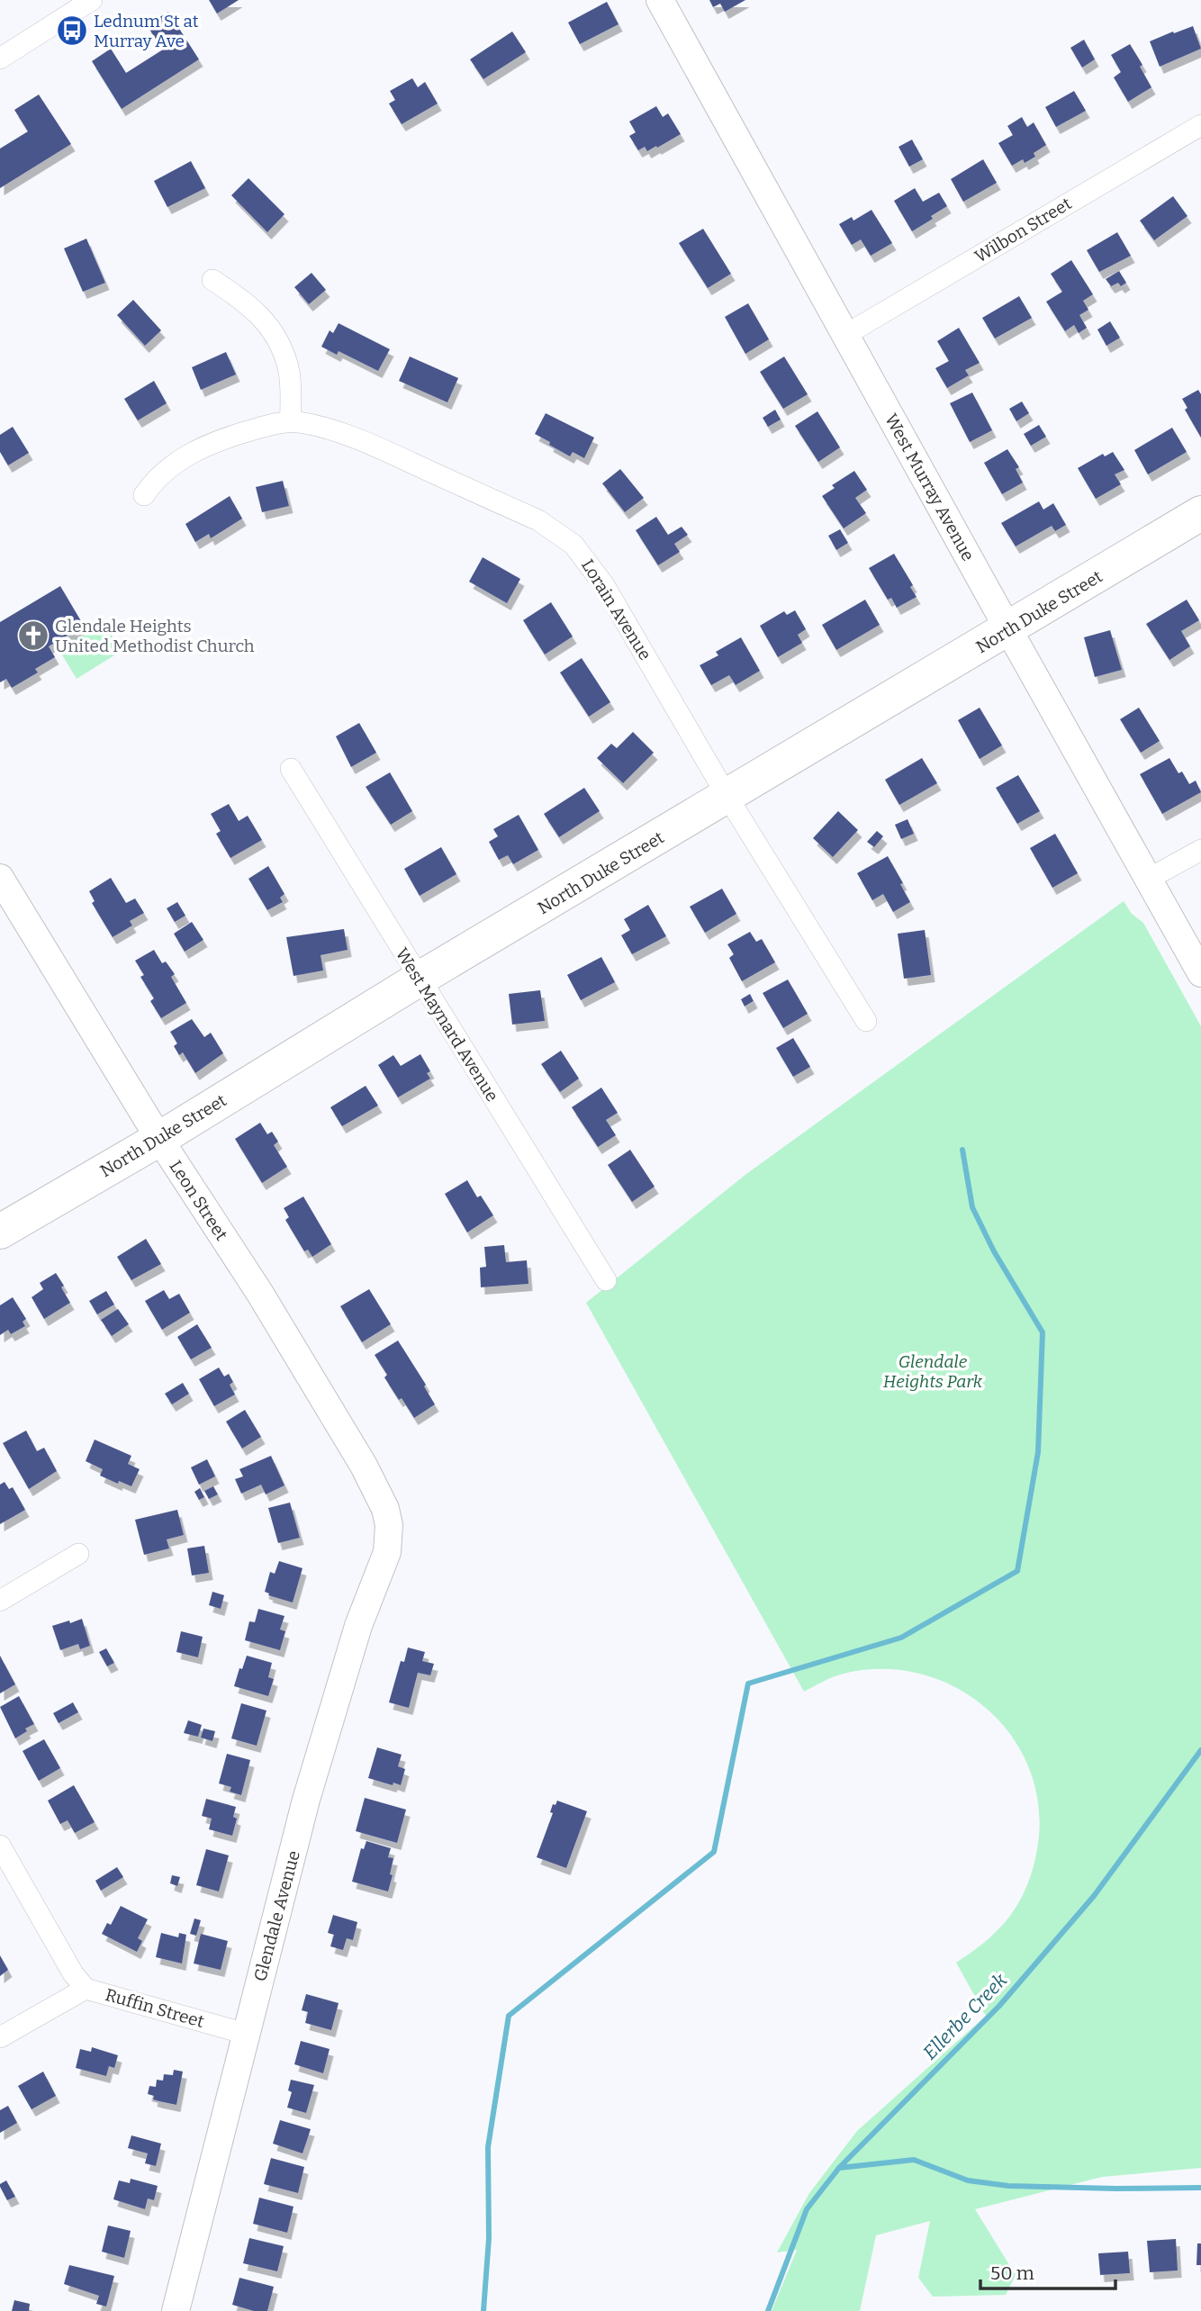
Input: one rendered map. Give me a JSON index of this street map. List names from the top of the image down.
{
  "streets": {
    "highway": ["North Duke Street"],
    "street": [
      "Wilbon Street",
      "West Murray Avenue",
      "Lorain Avenue",
      "West Maynard Avenue",
      "Leon Street",
      "Glendale Avenue",
      "Ruffin Street"
    ]
  },
  "crossings": [
    ["Wilbon Street", "West Murray Avenue"],
    ["West Murray Avenue", "North Duke Street"],
    ["Lorain Avenue", "North Duke Street"],
    ["North Duke Street", "West Maynard Avenue"],
    ["North Duke Street", "Leon Street"],
    ["Leon Street", "Glendale Avenue"],
    ["Glendale Avenue", "Ruffin Street"]
  ],
  "water": ["Ellerbe Creek"],
  "parks": ["Glendale Heights Park"],
  "places": {
    "bus stop": ["Lednum St at Murray Ave"],
    "church": ["Glendale Heights United Methodist Church"]
  },
  "scale_bar": "50 m"
}
